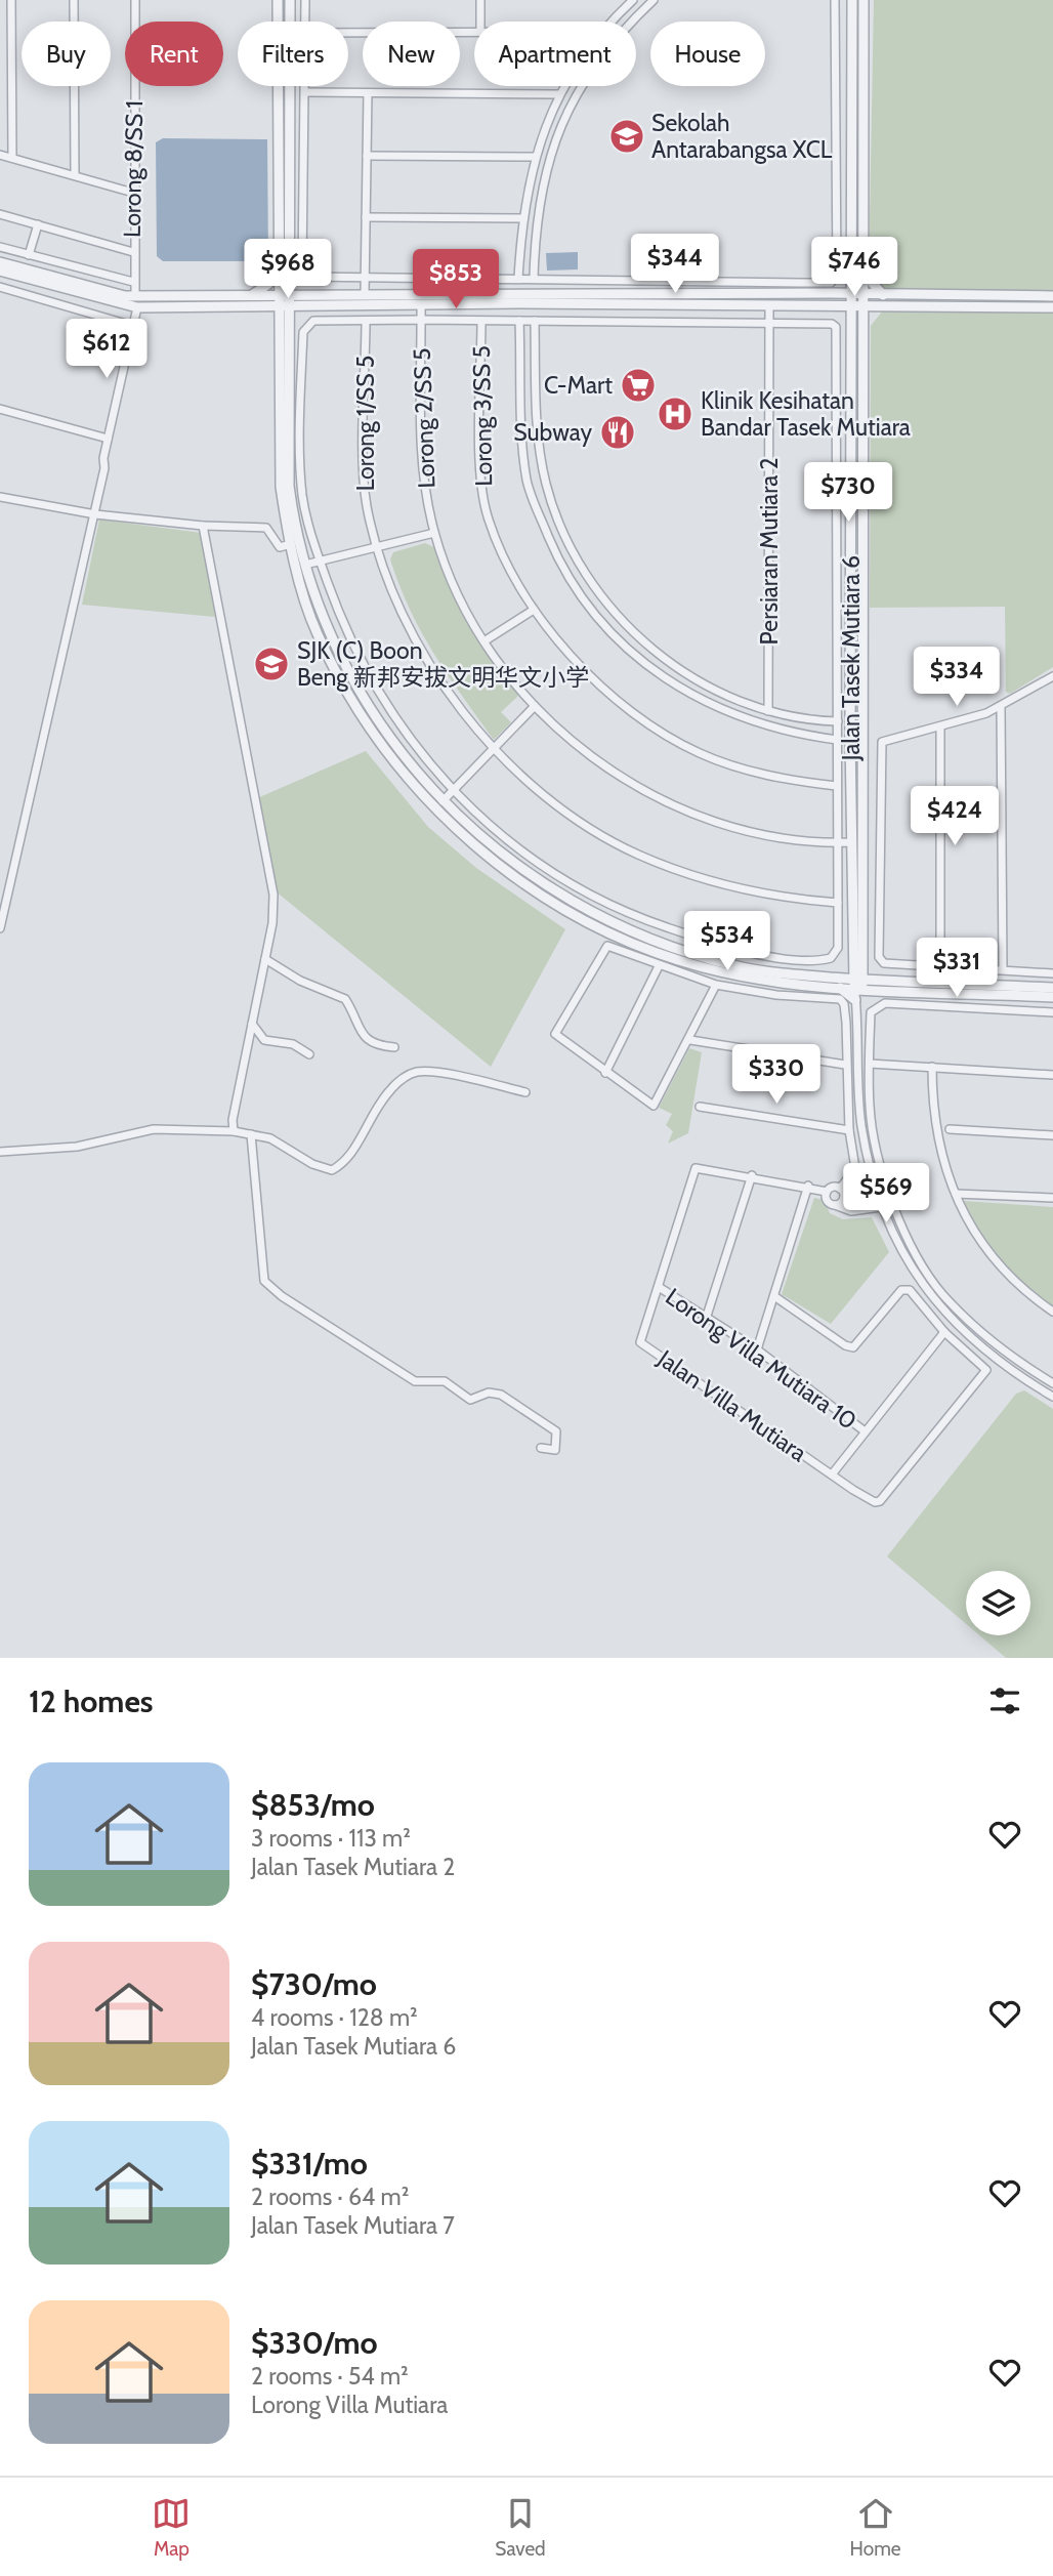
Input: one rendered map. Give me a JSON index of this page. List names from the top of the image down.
{
  "streets": {
    "street": [
      "Lorong 8/SS 1",
      "Lorong 3/SS 5",
      "Lorong 2/SS 5",
      "Lorong 1/SS 5",
      "Persiaran Mutiara 2",
      "Jalan Tasek Mutiara 6",
      "Lorong Villa Mutiara 10",
      "Jalan Villa Mutiara"
    ]
  },
  "crossings": [
    ["Lorong 2/SS 5", "Jalan Tasek Mutiara 6"],
    ["Lorong Villa Mutiara 10", "Jalan Villa Mutiara"]
  ],
  "places": {
    "school or university": ["Sekolah Antarabangsa XCL", "SJK (C) Boon Beng 新邦安拔文明华文小学"],
    "supermarket": ["C-Mart"],
    "hospital": ["Klinik Kesihatan Bandar Tasek Mutiara"],
    "restaurant": ["Subway"]
  },
  "page": {
    "chip": [
      "Buy",
      "Rent",
      "Filters",
      "New",
      "Apartment",
      "House"
    ],
    "price": [
      "$344",
      "$746",
      "$968",
      "$853",
      "$612",
      "$730",
      "$334",
      "$424",
      "$534",
      "$331",
      "$330",
      "$569"
    ],
    "heading": "12 homes",
    "list": [
      {
        "name": "$853/mo",
        "note": "3 rooms · 113 m² · Jalan Tasek Mutiara 2"
      },
      {
        "name": "$730/mo",
        "note": "4 rooms · 128 m² · Jalan Tasek Mutiara 6"
      },
      {
        "name": "$331/mo",
        "note": "2 rooms · 64 m² · Jalan Tasek Mutiara 7"
      },
      {
        "name": "$330/mo",
        "note": "2 rooms · 54 m² · Lorong Villa Mutiara"
      }
    ],
    "tabs": ["Map", "Saved", "Home"]
  }
}
